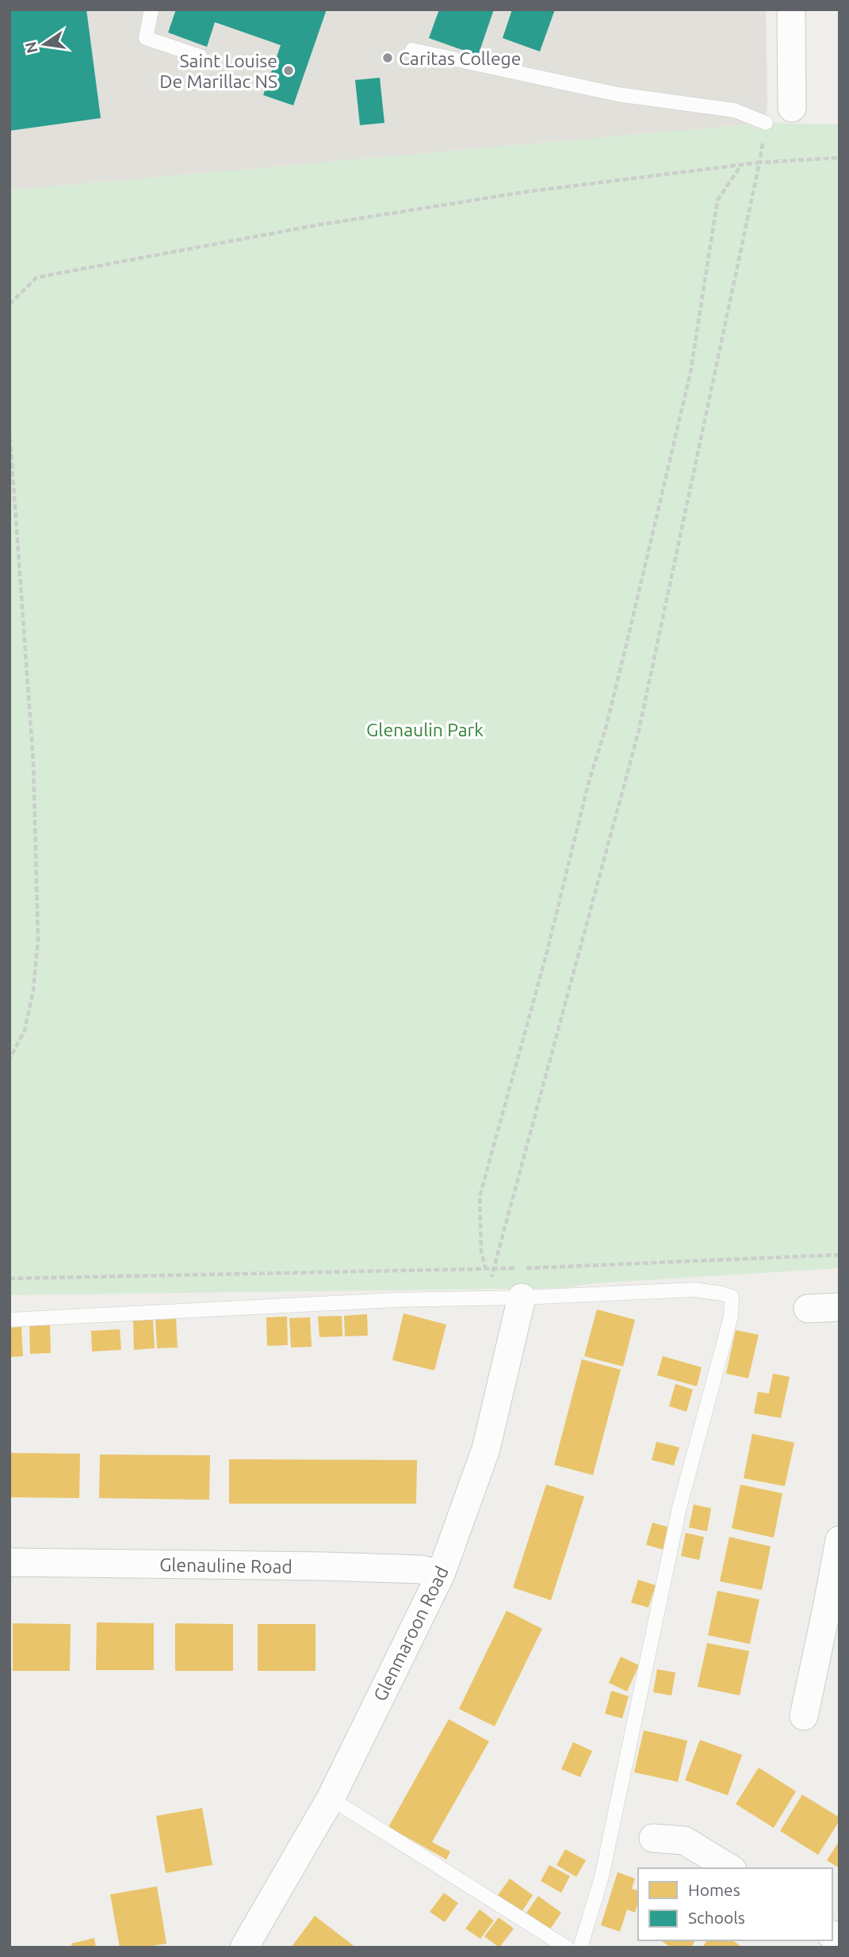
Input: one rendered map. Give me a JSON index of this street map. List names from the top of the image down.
{
  "streets": {
    "street": ["Glenauline Road", "Glenmaroon Road"]
  },
  "crossings": [
    ["Glenauline Road", "Glenmaroon Road"]
  ],
  "parks": ["Glenaulin Park"],
  "places": ["Caritas College", "Saint Louise De Marillac NS"],
  "legend": ["Homes", "Schools"],
  "north": "left"
}
